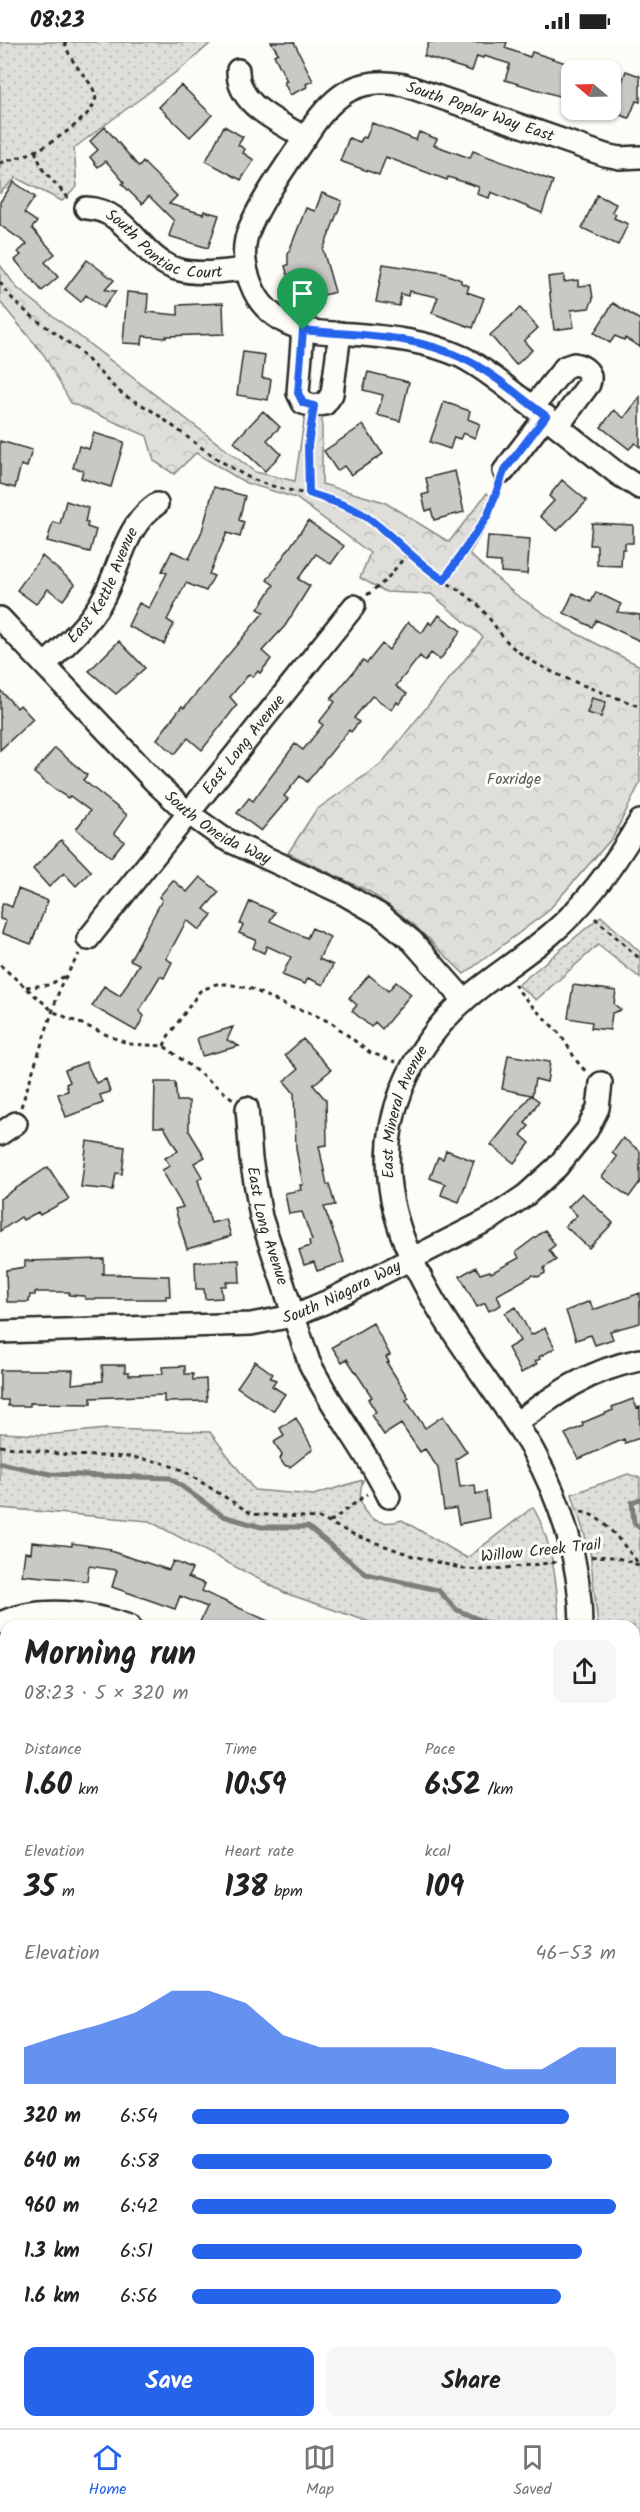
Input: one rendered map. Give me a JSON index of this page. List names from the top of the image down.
{
  "streets": {
    "street": [
      "South Poplar Way East",
      "South Pontiac Court",
      "East Kettle Avenue",
      "East Long Avenue",
      "South Oneida Way",
      "East Mineral Avenue",
      "South Niagara Way"
    ],
    "path": ["Willow Creek Trail"]
  },
  "crossings": [
    ["South Poplar Way East", "South Pontiac Court"],
    ["East Kettle Avenue", "South Oneida Way"],
    ["East Long Avenue", "South Oneida Way"],
    ["East Long Avenue", "South Niagara Way"],
    ["South Oneida Way", "East Mineral Avenue"],
    ["East Mineral Avenue", "South Niagara Way"],
    ["East Mineral Avenue", "Willow Creek Trail"]
  ],
  "parks": ["Foxridge"],
  "north": "left",
  "page": {
    "status": "08:23",
    "heading": ["Morning run", "08:23 · 5 × 320 m"],
    "stats": [
      ["Distance", "1.60 km"],
      ["Time", "10:59"],
      ["Pace", "6:52 /km"],
      ["Elevation", "35 m"],
      ["Heart rate", "138 bpm"],
      ["kcal", "109"]
    ],
    "chart": ["Elevation", "46–53 m"],
    "list": [
      {
        "name": "320 m",
        "note": "6:54"
      },
      {
        "name": "640 m",
        "note": "6:58"
      },
      {
        "name": "960 m",
        "note": "6:42"
      },
      {
        "name": "1.3 km",
        "note": "6:51"
      },
      {
        "name": "1.6 km",
        "note": "6:56"
      }
    ],
    "buttons": ["Save", "Share"],
    "tabs": ["Home", "Map", "Saved"]
  }
}
